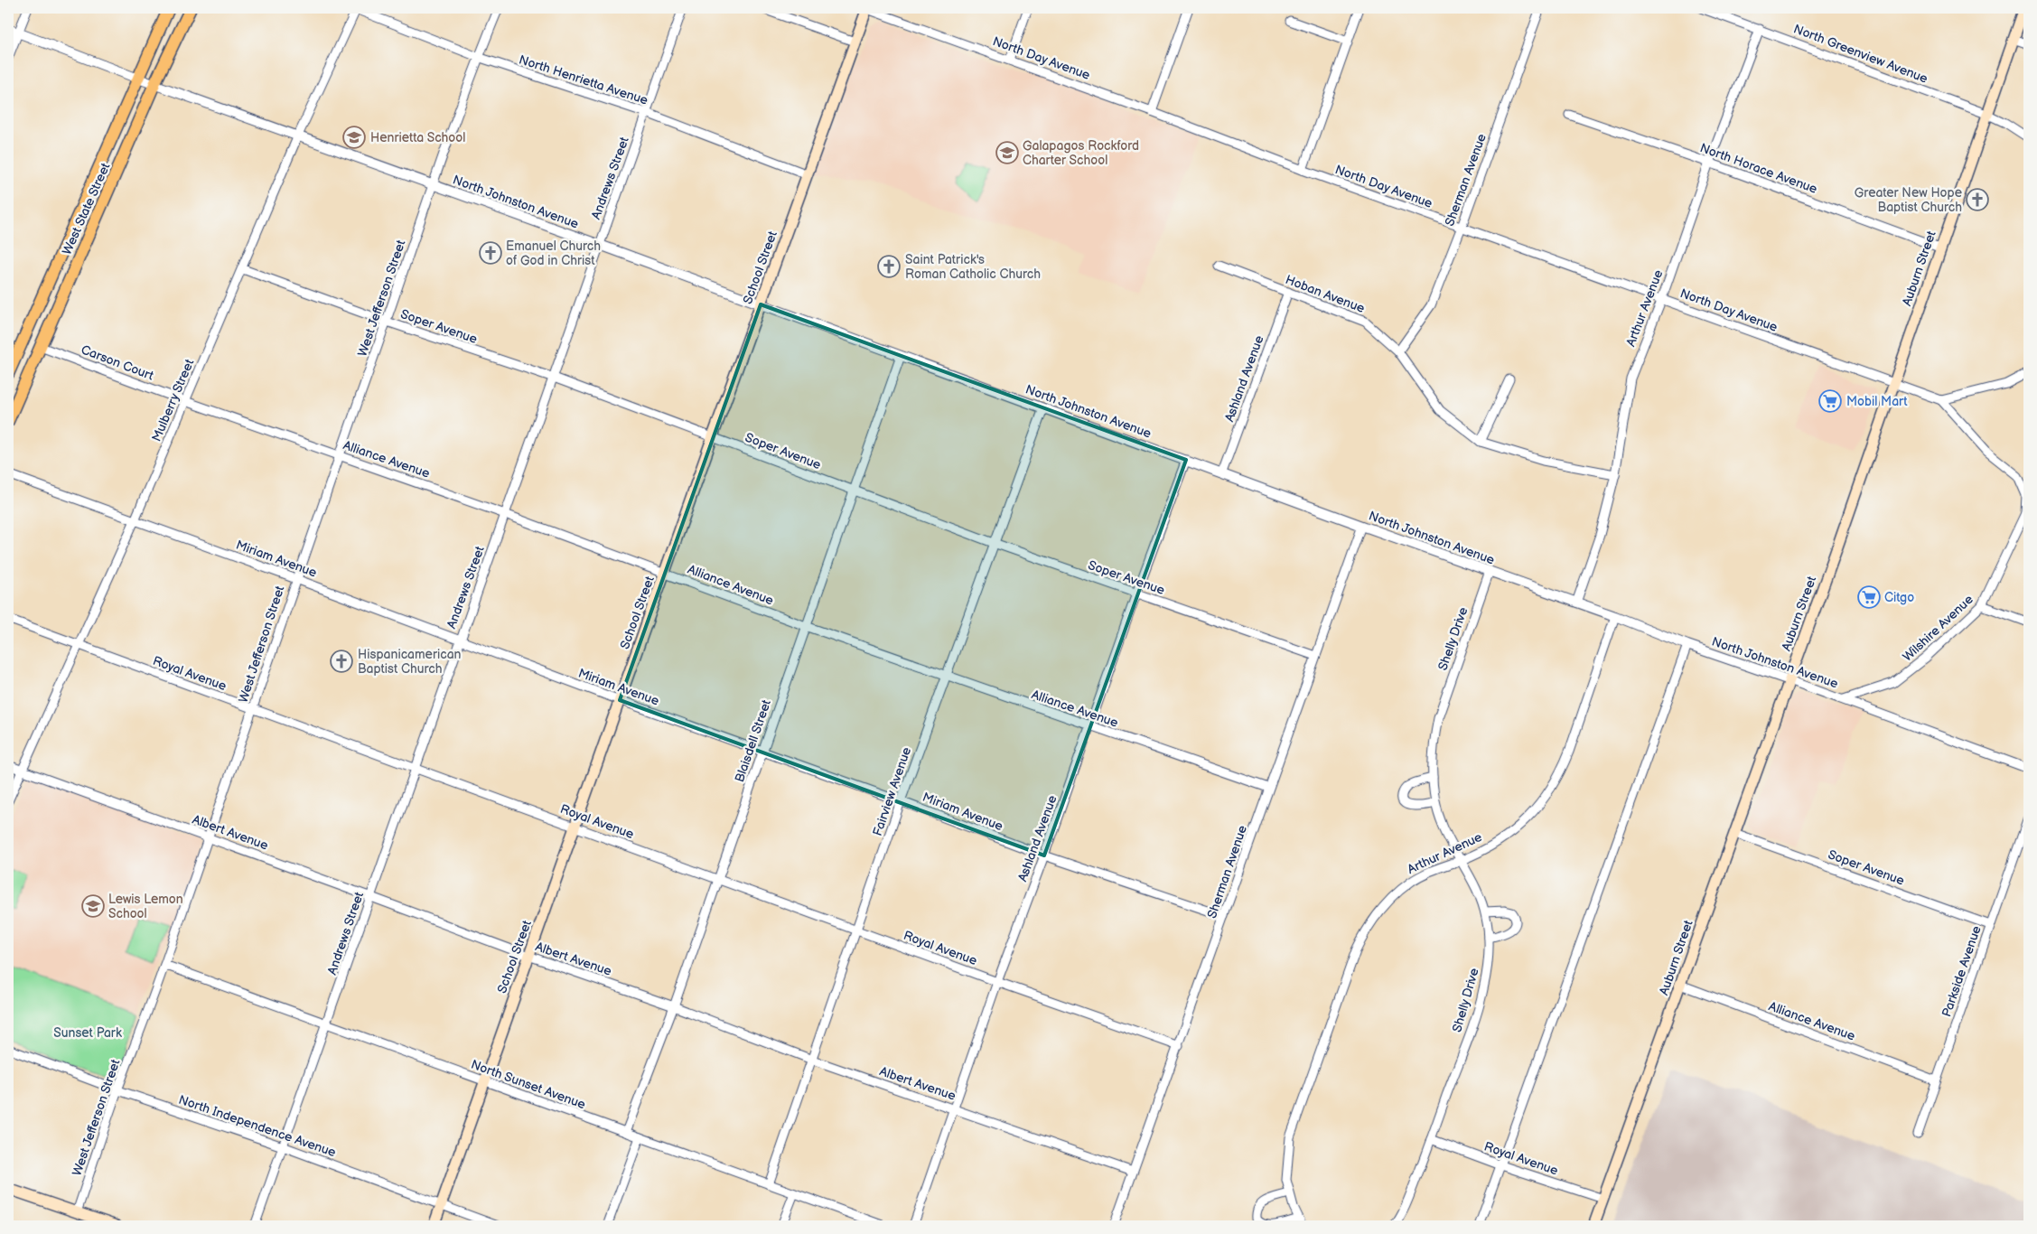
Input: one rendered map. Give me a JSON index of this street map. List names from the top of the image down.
{
  "streets": {
    "main road": ["West State Street", "School Street", "Auburn Street"],
    "street": [
      "North Greenview Avenue",
      "North Day Avenue",
      "North Henrietta Avenue",
      "North Horace Avenue",
      "Andrews Street",
      "Sherman Avenue",
      "North Johnston Avenue",
      "Hoban Avenue",
      "West Jefferson Street",
      "Arthur Avenue",
      "Soper Avenue",
      "Carson Court",
      "Ashland Avenue",
      "Mulberry Street",
      "Alliance Avenue",
      "Miriam Avenue",
      "Wilshire Avenue",
      "Shelly Drive",
      "Royal Avenue",
      "Blaisdell Street",
      "Fairview Avenue",
      "Albert Avenue",
      "Parkside Avenue",
      "North Sunset Avenue",
      "North Independence Avenue"
    ]
  },
  "crossings": [
    ["North Greenview Avenue", "Auburn Street"],
    ["North Greenview Avenue", "Arthur Avenue"],
    ["North Day Avenue", "Sherman Avenue"],
    ["North Day Avenue", "School Street"],
    ["North Day Avenue", "Auburn Street"],
    ["North Day Avenue", "Arthur Avenue"],
    ["North Henrietta Avenue", "Andrews Street"],
    ["North Henrietta Avenue", "School Street"],
    ["North Henrietta Avenue", "West Jefferson Street"],
    ["North Henrietta Avenue", "Mulberry Street"],
    ["North Horace Avenue", "Auburn Street"],
    ["North Horace Avenue", "Arthur Avenue"],
    ["Andrews Street", "North Johnston Avenue"],
    ["Andrews Street", "Soper Avenue"],
    ["Andrews Street", "Alliance Avenue"],
    ["Andrews Street", "Miriam Avenue"],
    ["Andrews Street", "Royal Avenue"],
    ["Andrews Street", "Albert Avenue"],
    ["Andrews Street", "North Sunset Avenue"],
    ["Andrews Street", "North Independence Avenue"],
    ["Sherman Avenue", "North Johnston Avenue"],
    ["Sherman Avenue", "Hoban Avenue"],
    ["Sherman Avenue", "Soper Avenue"],
    ["Sherman Avenue", "Alliance Avenue"],
    ["Sherman Avenue", "Miriam Avenue"],
    ["Sherman Avenue", "Royal Avenue"],
    ["Sherman Avenue", "Albert Avenue"],
    ["North Johnston Avenue", "West State Street"],
    ["North Johnston Avenue", "School Street"],
    ["North Johnston Avenue", "Auburn Street"],
    ["North Johnston Avenue", "West Jefferson Street"],
    ["North Johnston Avenue", "Arthur Avenue"],
    ["North Johnston Avenue", "Ashland Avenue"],
    ["North Johnston Avenue", "Mulberry Street"],
    ["North Johnston Avenue", "Wilshire Avenue"],
    ["North Johnston Avenue", "Shelly Drive"],
    ["North Johnston Avenue", "Blaisdell Street"],
    ["North Johnston Avenue", "Fairview Avenue"],
    ["West State Street", "Carson Court"],
    ["School Street", "Soper Avenue"],
    ["School Street", "Alliance Avenue"],
    ["School Street", "Miriam Avenue"],
    ["School Street", "Royal Avenue"],
    ["School Street", "Albert Avenue"],
    ["School Street", "North Sunset Avenue"],
    ["School Street", "North Independence Avenue"],
    ["Auburn Street", "Soper Avenue"],
    ["Auburn Street", "Alliance Avenue"],
    ["Auburn Street", "Royal Avenue"],
    ["Hoban Avenue", "Arthur Avenue"],
    ["Hoban Avenue", "Ashland Avenue"],
    ["West Jefferson Street", "Soper Avenue"],
    ["West Jefferson Street", "Alliance Avenue"],
    ["West Jefferson Street", "Miriam Avenue"],
    ["West Jefferson Street", "Royal Avenue"],
    ["West Jefferson Street", "Albert Avenue"],
    ["West Jefferson Street", "North Sunset Avenue"],
    ["West Jefferson Street", "North Independence Avenue"],
    ["Arthur Avenue", "Shelly Drive"],
    ["Soper Avenue", "Ashland Avenue"],
    ["Soper Avenue", "Mulberry Street"],
    ["Soper Avenue", "Blaisdell Street"],
    ["Soper Avenue", "Fairview Avenue"],
    ["Soper Avenue", "Parkside Avenue"],
    ["Carson Court", "Mulberry Street"],
    ["Carson Court", "Alliance Avenue"],
    ["Ashland Avenue", "Alliance Avenue"],
    ["Ashland Avenue", "Miriam Avenue"],
    ["Ashland Avenue", "Royal Avenue"],
    ["Ashland Avenue", "Albert Avenue"],
    ["Mulberry Street", "Alliance Avenue"],
    ["Mulberry Street", "Miriam Avenue"],
    ["Mulberry Street", "Royal Avenue"],
    ["Mulberry Street", "Albert Avenue"],
    ["Alliance Avenue", "Blaisdell Street"],
    ["Alliance Avenue", "Fairview Avenue"],
    ["Alliance Avenue", "Parkside Avenue"],
    ["Miriam Avenue", "Blaisdell Street"],
    ["Miriam Avenue", "Fairview Avenue"],
    ["Shelly Drive", "Royal Avenue"],
    ["Royal Avenue", "Blaisdell Street"],
    ["Royal Avenue", "Fairview Avenue"],
    ["Blaisdell Street", "Albert Avenue"],
    ["Blaisdell Street", "North Sunset Avenue"],
    ["Fairview Avenue", "Albert Avenue"],
    ["Fairview Avenue", "North Sunset Avenue"]
  ],
  "parks": ["Sunset Park"],
  "places": {
    "school or university": ["Henrietta School", "Galapagos Rockford Charter School", "Lewis Lemon School"],
    "church": [
      "Greater New Hope Baptist Church",
      "Emanuel Church of God in Christ",
      "Saint Patrick's Roman Catholic Church",
      "Hispanicamerican Baptist Church"
    ],
    "supermarket": ["Mobil Mart", "Citgo"]
  }
}
